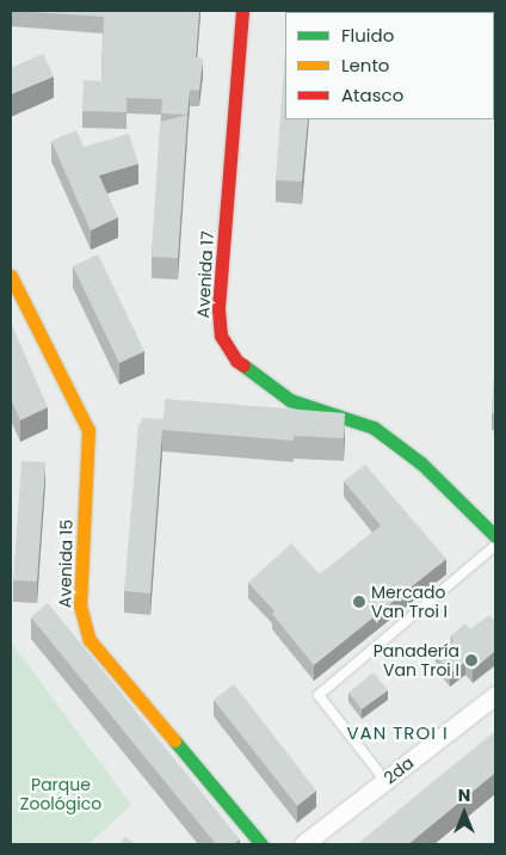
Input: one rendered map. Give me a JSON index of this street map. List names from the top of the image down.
{
  "streets": {
    "street": ["Avenida 17", "Avenida 15", "2da"]
  },
  "districts": ["VAN TROI I"],
  "parks": ["Parque Zoológico"],
  "places": ["Mercado Van Troi I", "Panadería Van Troi I"],
  "legend": ["Fluido", "Lento", "Atasco"],
  "north": "top"
}
